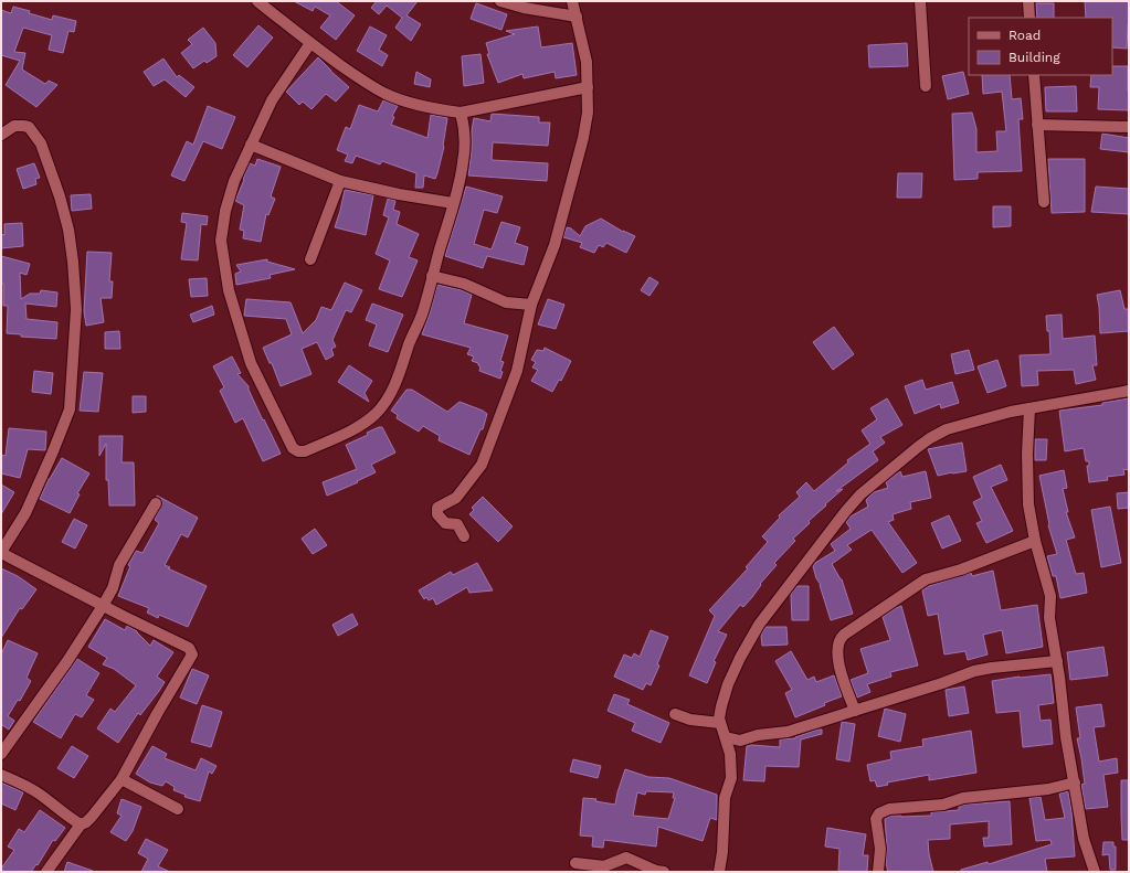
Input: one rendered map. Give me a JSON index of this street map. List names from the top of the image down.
{
  "legend": ["Road", "Building"]
}
